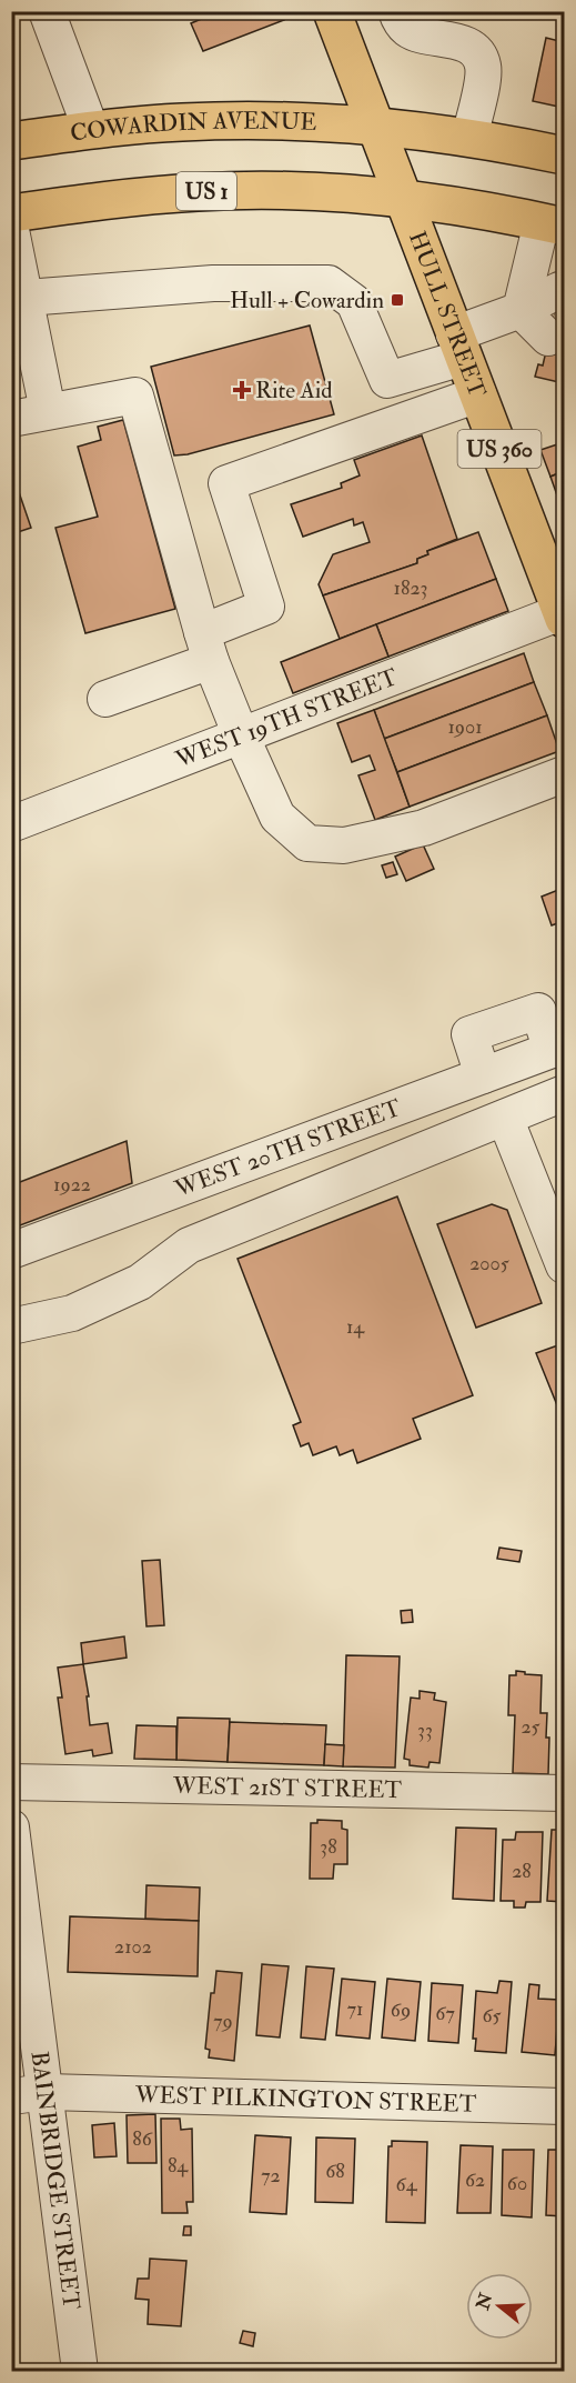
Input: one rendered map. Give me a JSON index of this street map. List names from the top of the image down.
{
  "streets": {
    "main road": [
      "COWARDIN AVENUE",
      "US 1",
      "HULL STREET",
      "US 360"
    ],
    "street": [
      "WEST 19TH STREET",
      "WEST 20TH STREET",
      "WEST 21ST STREET",
      "WEST PILKINGTON STREET",
      "BAINBRIDGE STREET"
    ]
  },
  "crossings": [
    ["COWARDIN AVENUE", "HULL STREET"],
    ["US 1", "HULL STREET"],
    ["HULL STREET", "WEST 19TH STREET"],
    ["WEST PILKINGTON STREET", "BAINBRIDGE STREET"]
  ],
  "places": {
    "transit": ["Hull + Cowardin"],
    "health": ["Rite Aid"]
  },
  "house_numbers": [
    "1823",
    "1901",
    "1922",
    "2005",
    "14",
    "25",
    "33",
    "38",
    "28",
    "2102",
    "71",
    "69",
    "67",
    "65",
    "79",
    "86",
    "84",
    "68",
    "72",
    "62",
    "60",
    "64"
  ],
  "north": "left"
}
